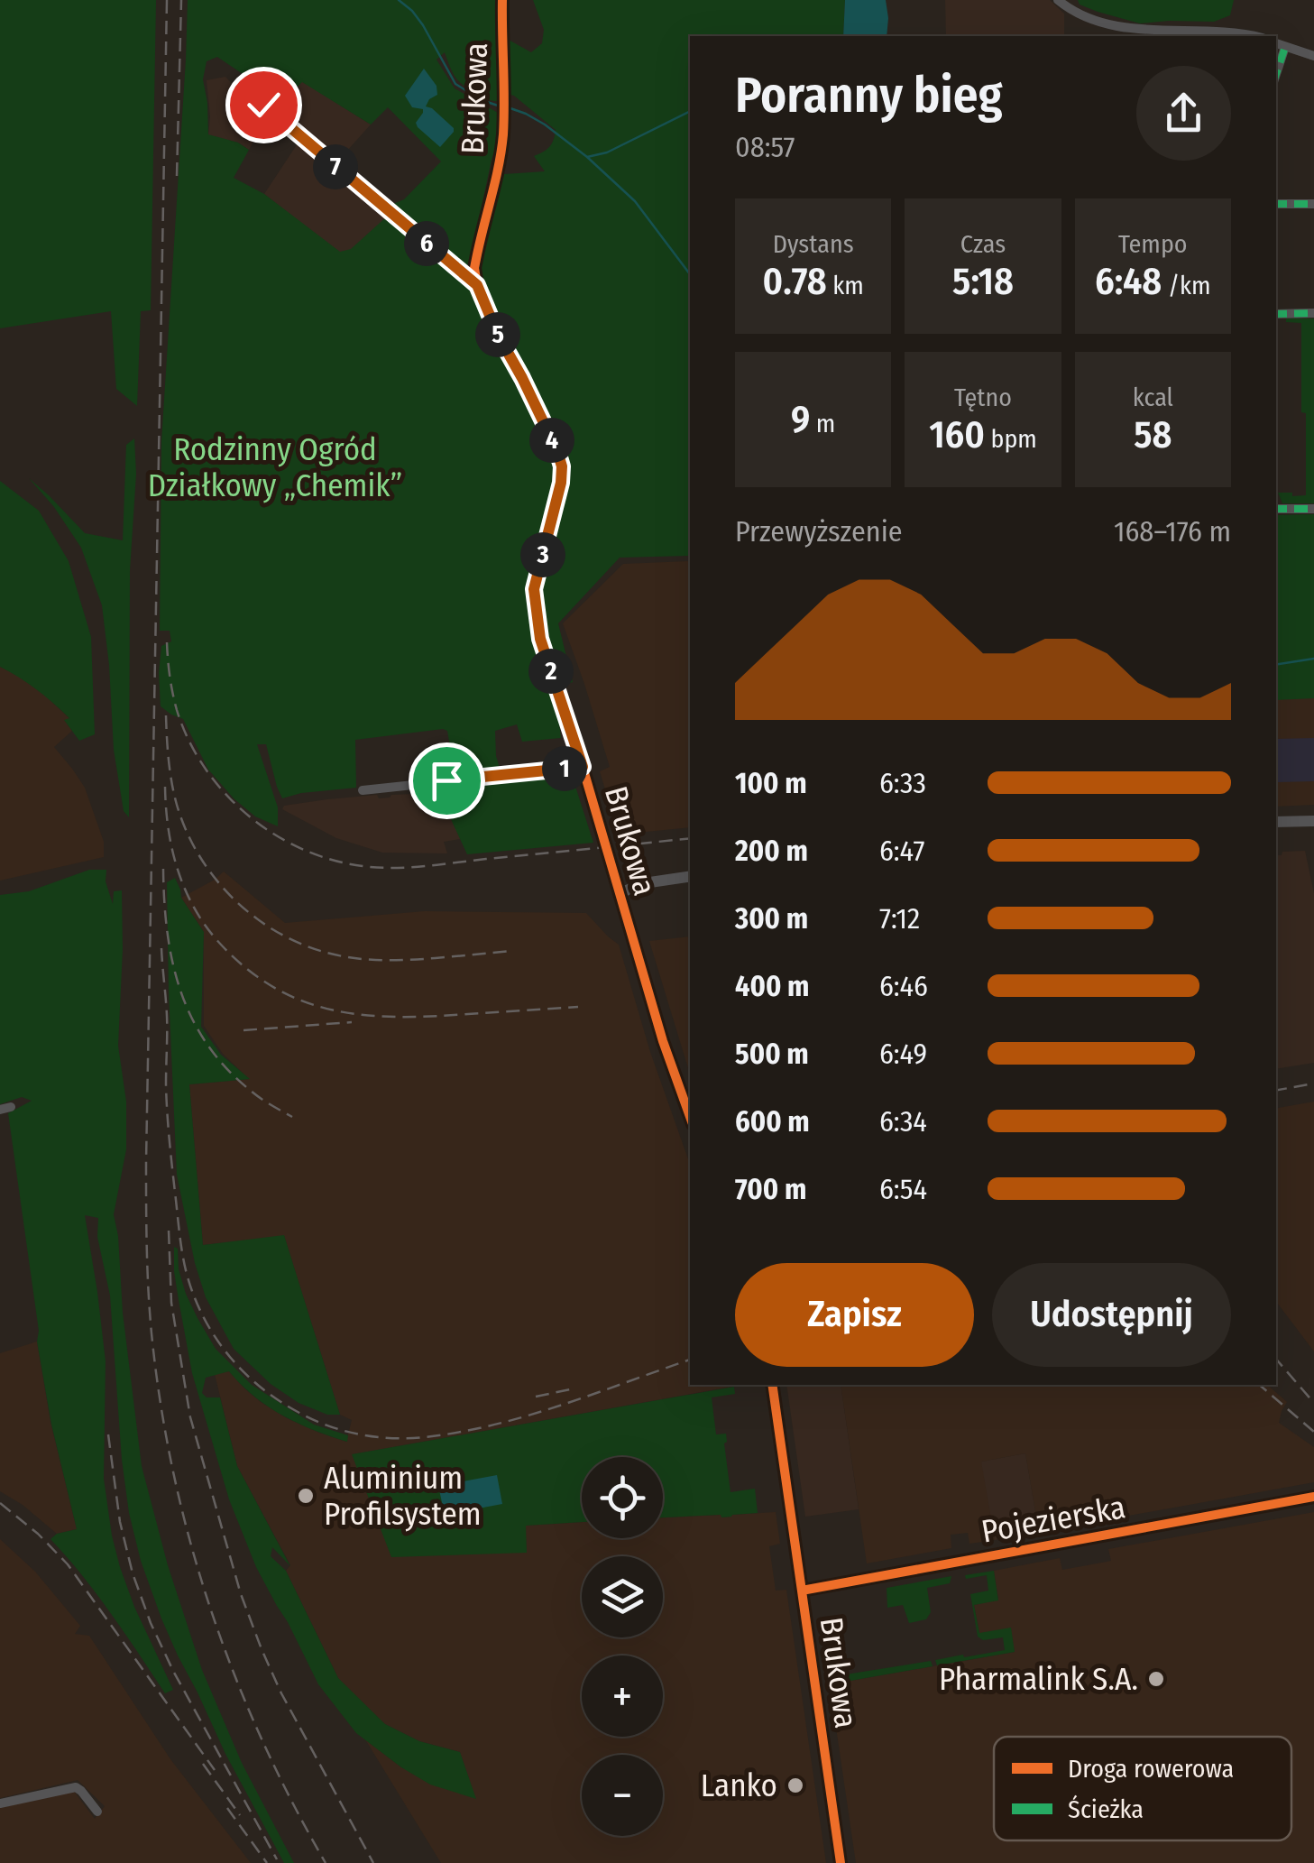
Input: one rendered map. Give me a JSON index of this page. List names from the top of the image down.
{
  "streets": {
    "street": ["Brukowa", "Pojezierska"]
  },
  "crossings": [
    ["Brukowa", "Pojezierska"]
  ],
  "parks": ["Rodzinny Ogród Działkowy „Chemik”"],
  "places": ["Aluminium Profilsystem", "Pharmalink S.A.", "Lanko"],
  "legend": ["Droga rowerowa", "Ścieżka"],
  "page": {
    "heading": ["Poranny bieg", "08:57"],
    "pins": [
      "7",
      "6",
      "5",
      "4",
      "3",
      "2",
      "1"
    ],
    "stats": [
      ["Dystans", "0.78 km"],
      ["Czas", "5:18"],
      ["Tempo", "6:48 /km"],
      ["9 m"],
      ["Tętno", "160 bpm"],
      ["kcal", "58"]
    ],
    "chart": ["Przewyższenie", "168–176 m"],
    "list": [
      {
        "name": "100 m",
        "note": "6:33"
      },
      {
        "name": "200 m",
        "note": "6:47"
      },
      {
        "name": "300 m",
        "note": "7:12"
      },
      {
        "name": "400 m",
        "note": "6:46"
      },
      {
        "name": "500 m",
        "note": "6:49"
      },
      {
        "name": "600 m",
        "note": "6:34"
      },
      {
        "name": "700 m",
        "note": "6:54"
      }
    ],
    "buttons": ["Zapisz", "Udostępnij"],
    "map_buttons": ["+", "−"]
  }
}
